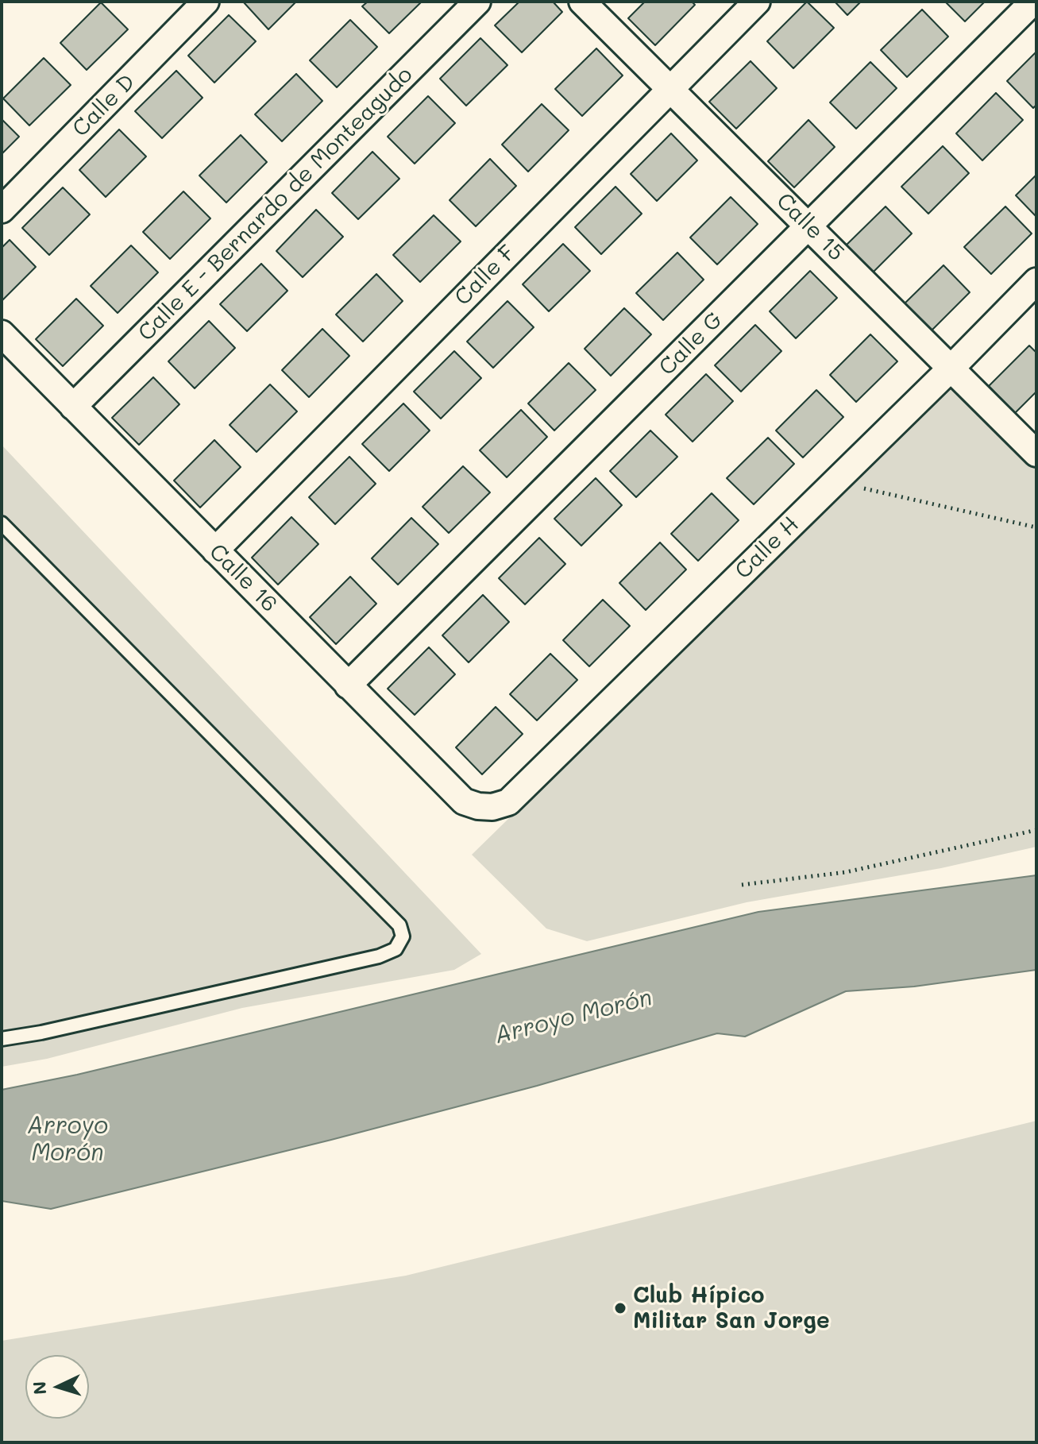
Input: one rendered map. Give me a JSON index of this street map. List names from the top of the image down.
{
  "streets": {
    "street": [
      "Calle D",
      "Calle E - Bernardo de Monteagudo",
      "Calle 15",
      "Calle F",
      "Calle G",
      "Calle H",
      "Calle 16"
    ]
  },
  "crossings": [
    ["Calle E - Bernardo de Monteagudo", "Calle 16"],
    ["Calle 15", "Calle F"],
    ["Calle 15", "Calle G"],
    ["Calle 15", "Calle H"],
    ["Calle F", "Calle 16"],
    ["Calle G", "Calle 16"],
    ["Calle H", "Calle 16"]
  ],
  "water": ["Arroyo Morón"],
  "places": ["Club Hípico Militar San Jorge"],
  "north": "left"
}
